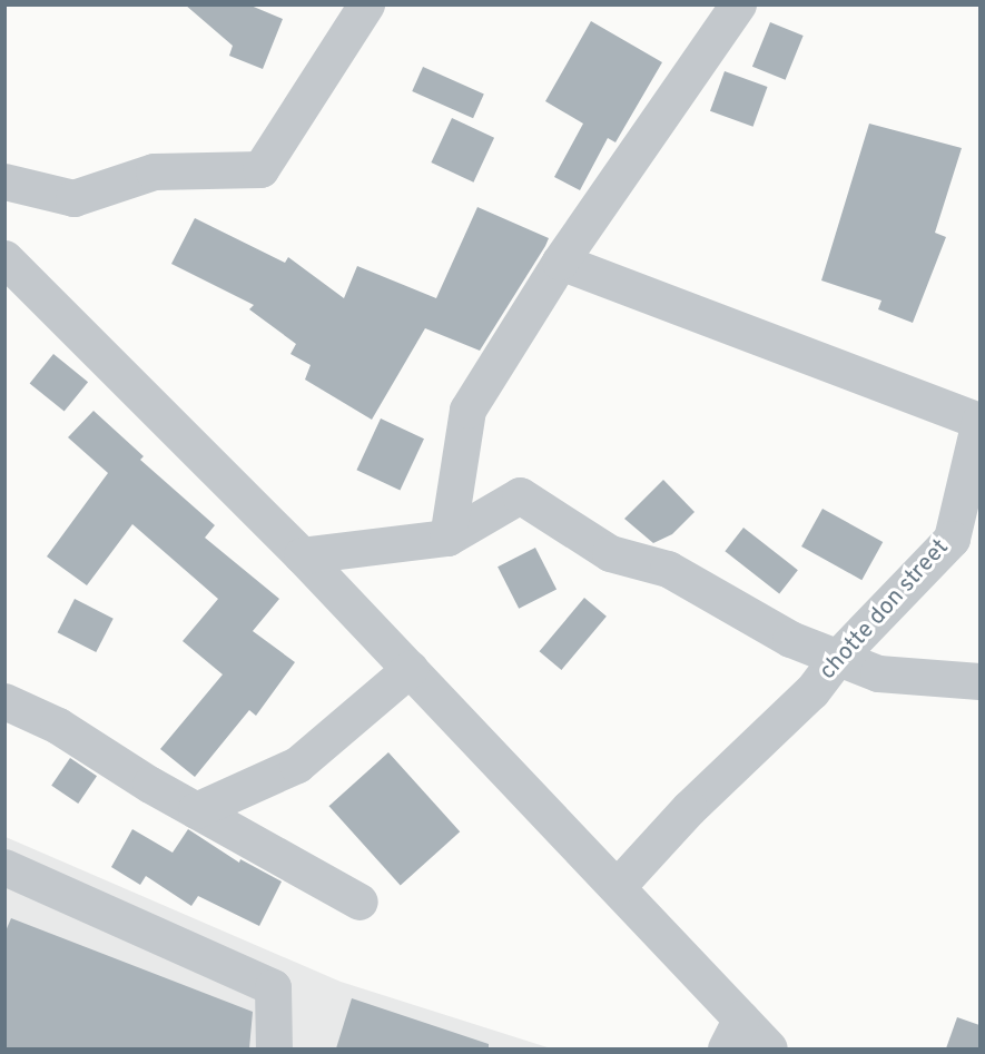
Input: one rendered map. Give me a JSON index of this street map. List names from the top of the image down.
{
  "streets": {
    "street": ["chotte don street"]
  }
}
